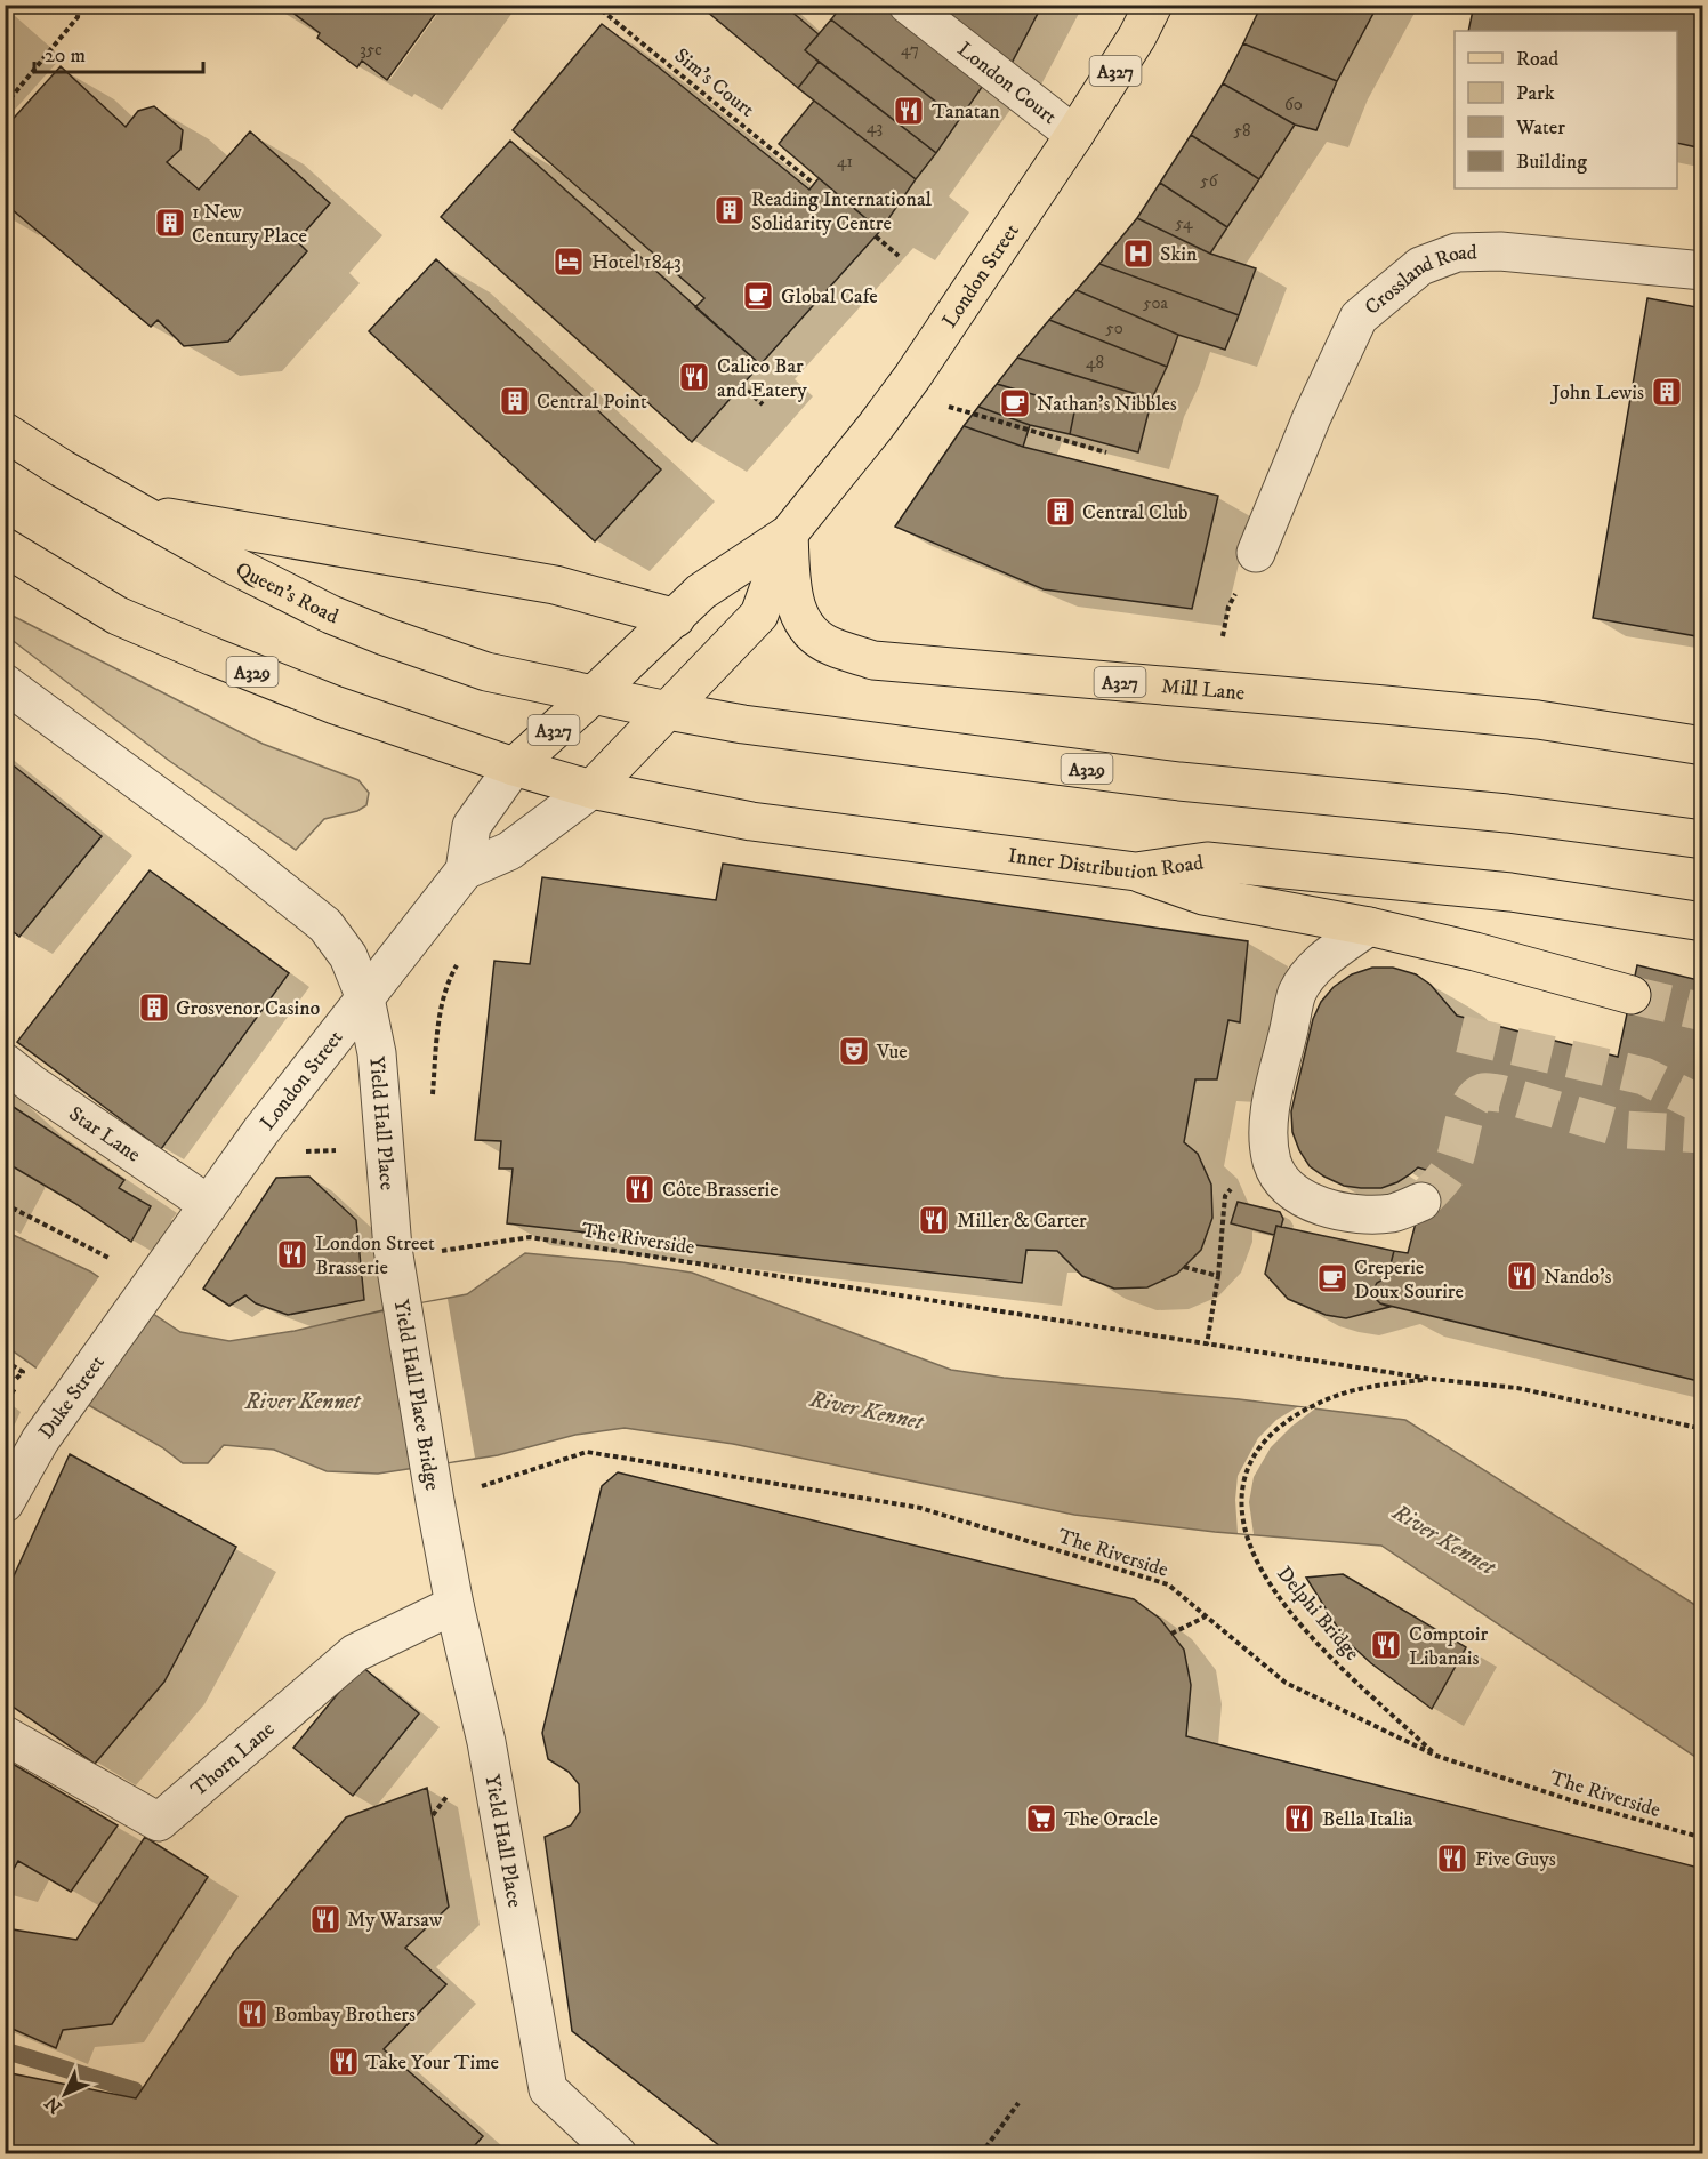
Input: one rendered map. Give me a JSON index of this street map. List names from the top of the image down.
{
  "streets": {
    "main road": [
      "A327",
      "London Street",
      "Queen's Road",
      "A329",
      "Mill Lane",
      "Inner Distribution Road"
    ],
    "street": [
      "London Court",
      "Crossland Road",
      "Yield Hall Place",
      "Star Lane",
      "Yield Hall Place Bridge",
      "Duke Street",
      "Thorn Lane"
    ],
    "path": ["Sim's Court", "The Riverside", "Delphi Bridge"]
  },
  "crossings": [
    ["London Court", "London Street"],
    ["London Street", "Queen's Road"],
    ["London Street", "A329"],
    ["London Street", "Mill Lane"],
    ["London Street", "Inner Distribution Road"],
    ["London Street", "Yield Hall Place"],
    ["London Street", "Star Lane"],
    ["London Street", "Duke Street"],
    ["Queen's Road", "A329"],
    ["A329", "Inner Distribution Road"],
    ["Yield Hall Place", "Yield Hall Place Bridge"],
    ["Yield Hall Place", "Thorn Lane"],
    ["The Riverside", "Delphi Bridge"]
  ],
  "water": ["River Kennet"],
  "places": {
    "restaurant": [
      "Tanatan",
      "Calico Bar and Eatery",
      "Côte Brasserie",
      "Miller & Carter",
      "London Street Brasserie",
      "Nando's",
      "Comptoir Libanais",
      "Bella Italia",
      "Five Guys",
      "My Warsaw",
      "Bombay Brothers",
      "Take Your Time"
    ],
    "building": [
      "Reading International Solidarity Centre",
      "1 New Century Place",
      "John Lewis",
      "Central Point",
      "Central Club",
      "Grosvenor Casino"
    ],
    "hospital": ["Skin"],
    "hotel": ["Hotel 1843"],
    "cafe": ["Global Cafe", "Nathan's Nibbles", "Creperie Doux Sourire"],
    "theatre": ["Vue"],
    "supermarket": ["The Oracle"]
  },
  "house_numbers": [
    "35c",
    "47",
    "60",
    "43",
    "58",
    "41",
    "56",
    "54",
    "50a",
    "50",
    "48"
  ],
  "legend": [
    "Road",
    "Park",
    "Water",
    "Building"
  ],
  "scale_bar": "20 m",
  "north": "bottom left"
}
